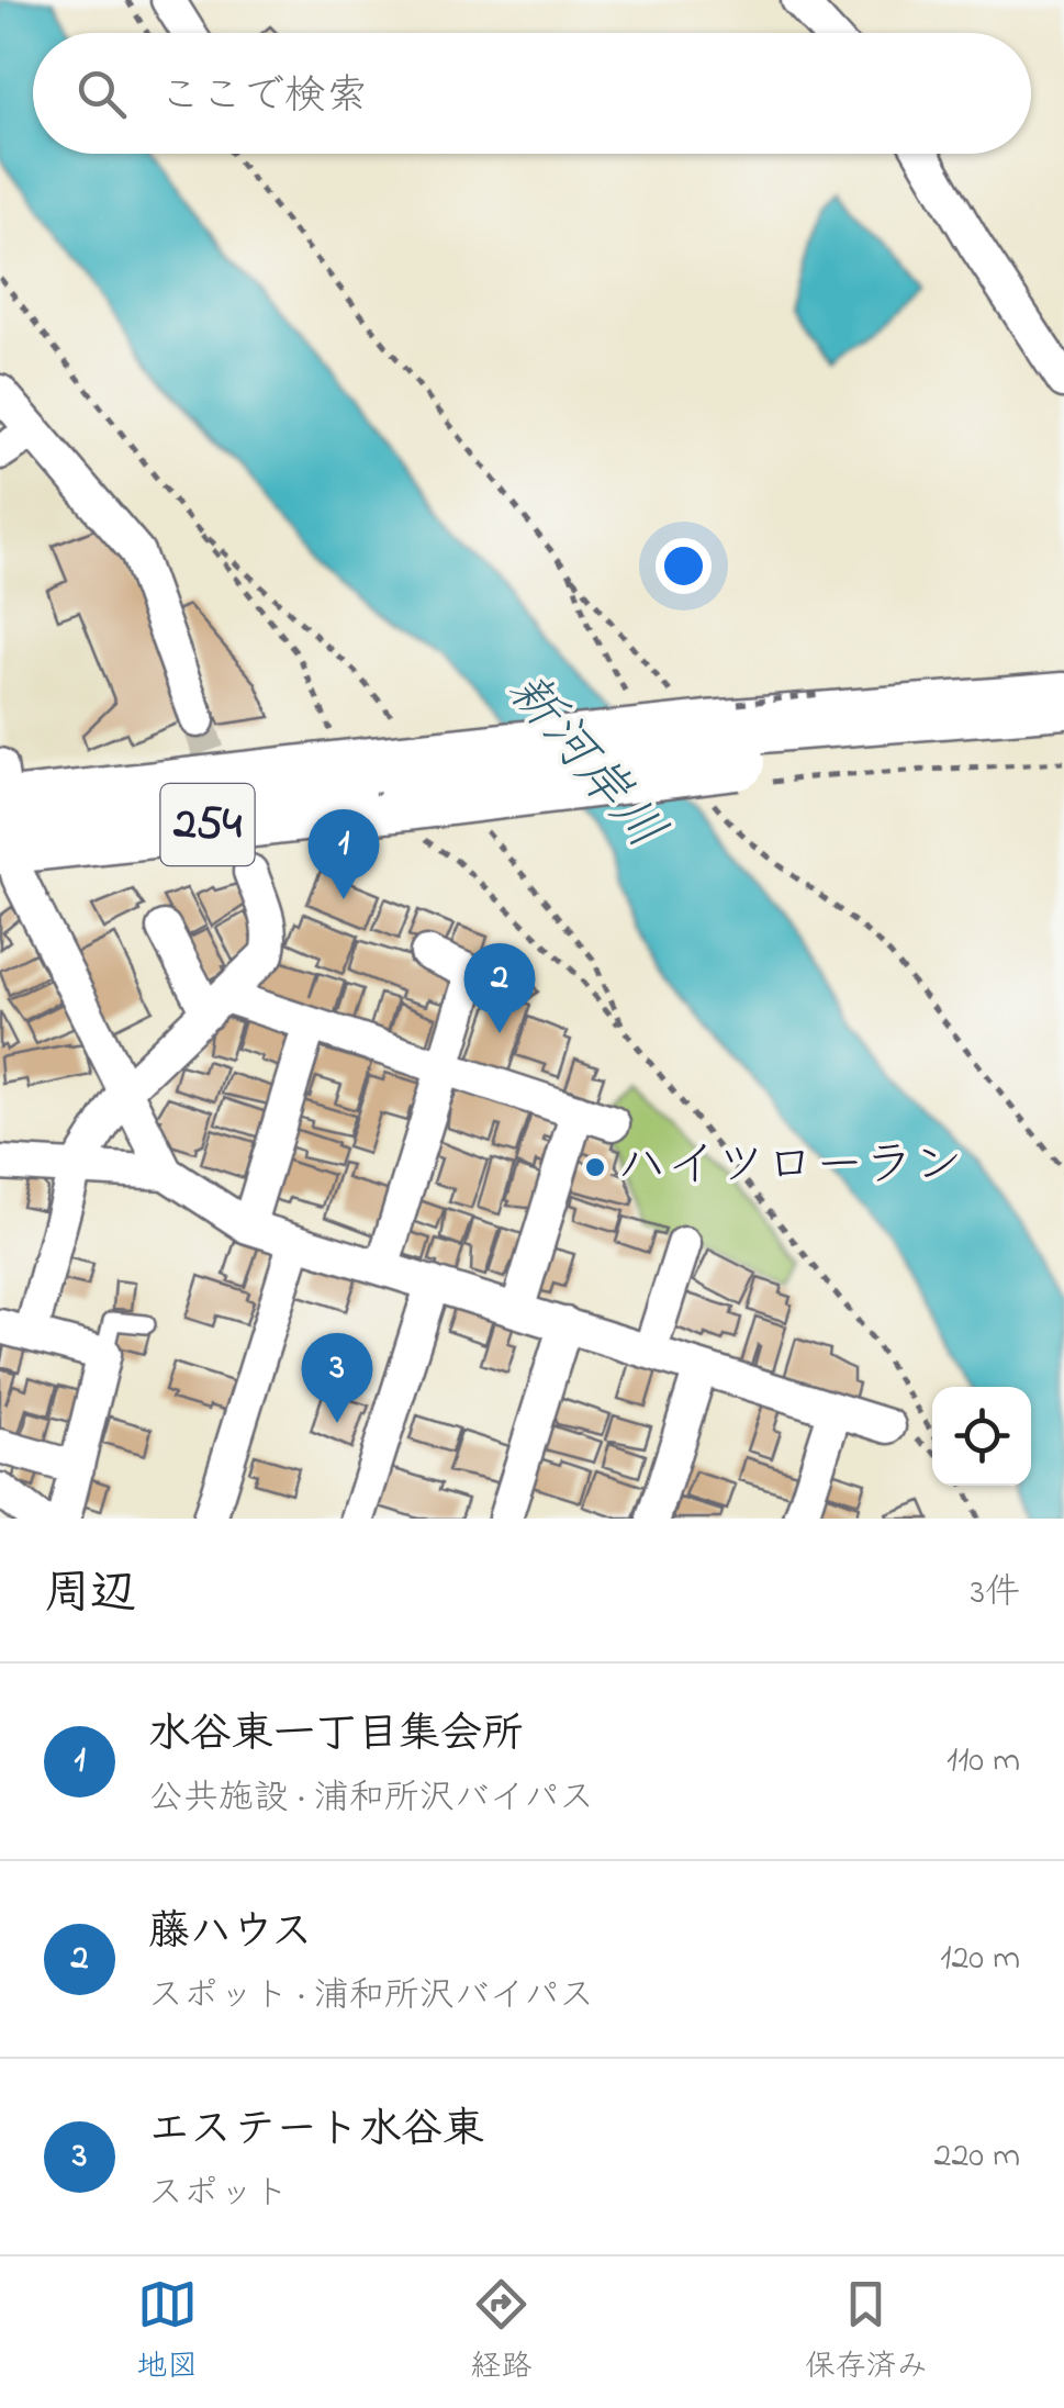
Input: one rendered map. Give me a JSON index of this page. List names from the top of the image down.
{
  "streets": {
    "highway": ["254"]
  },
  "water": ["新河岸川"],
  "places": ["ハイツローラン"],
  "page": {
    "search": "ここで検索",
    "pins": ["1", "2", "3"],
    "heading": ["周辺", "3件"],
    "list": [
      {
        "mark": "1",
        "name": "水谷東一丁目集会所",
        "note": "公共施設 · 浦和所沢バイパス",
        "value": "110 m"
      },
      {
        "mark": "2",
        "name": "藤ハウス",
        "note": "スポット · 浦和所沢バイパス",
        "value": "120 m"
      },
      {
        "mark": "3",
        "name": "エステート水谷東",
        "note": "スポット",
        "value": "220 m"
      }
    ],
    "nav": ["地図", "経路", "保存済み"]
  }
}
